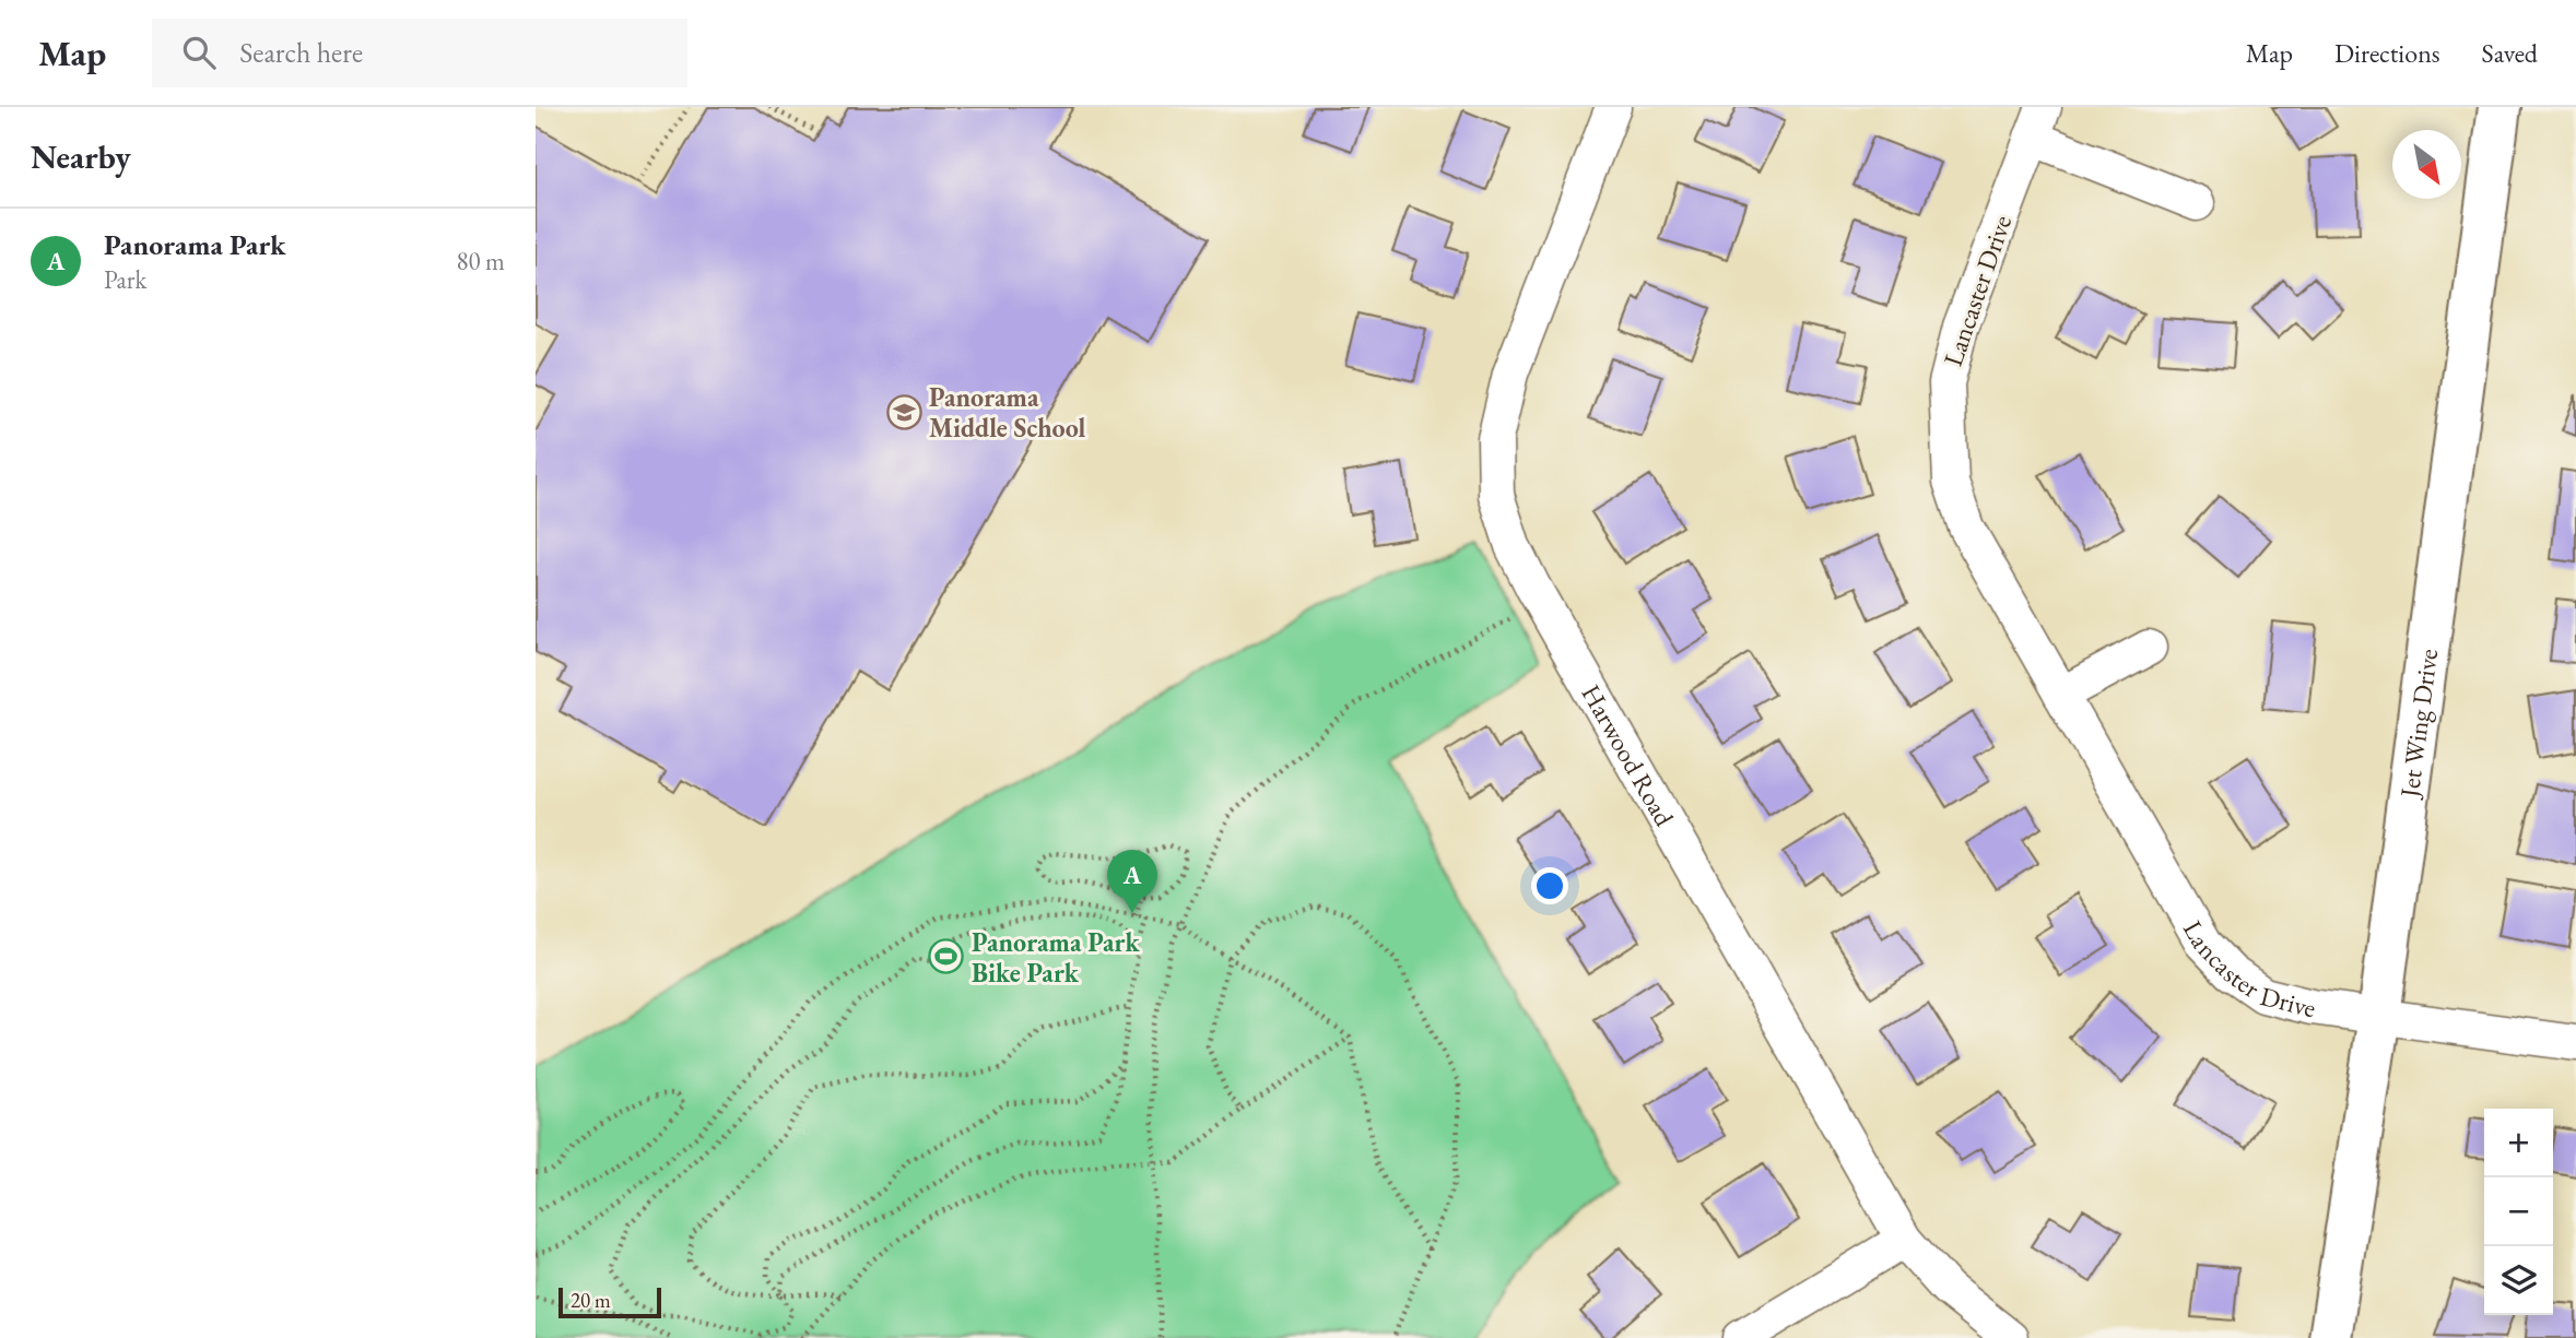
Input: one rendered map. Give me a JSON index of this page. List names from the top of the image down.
{
  "streets": {
    "main road": ["Jet Wing Drive"],
    "street": ["Lancaster Drive", "Harwood Road"]
  },
  "crossings": [
    ["Lancaster Drive", "Jet Wing Drive"]
  ],
  "places": {
    "school or university": ["Panorama Middle School"],
    "sports": ["Panorama Park Bike Park"]
  },
  "scale_bar": "20 m",
  "north": "bottom right",
  "page": {
    "header": "Map",
    "search": "Search here",
    "nav": ["Map", "Directions", "Saved"],
    "heading": "Nearby",
    "list": [
      {
        "mark": "A",
        "name": "Panorama Park",
        "note": "Park",
        "value": "80 m"
      }
    ],
    "pins": "A",
    "map_buttons": ["+", "−"],
    "scale": "20 m"
  }
}
